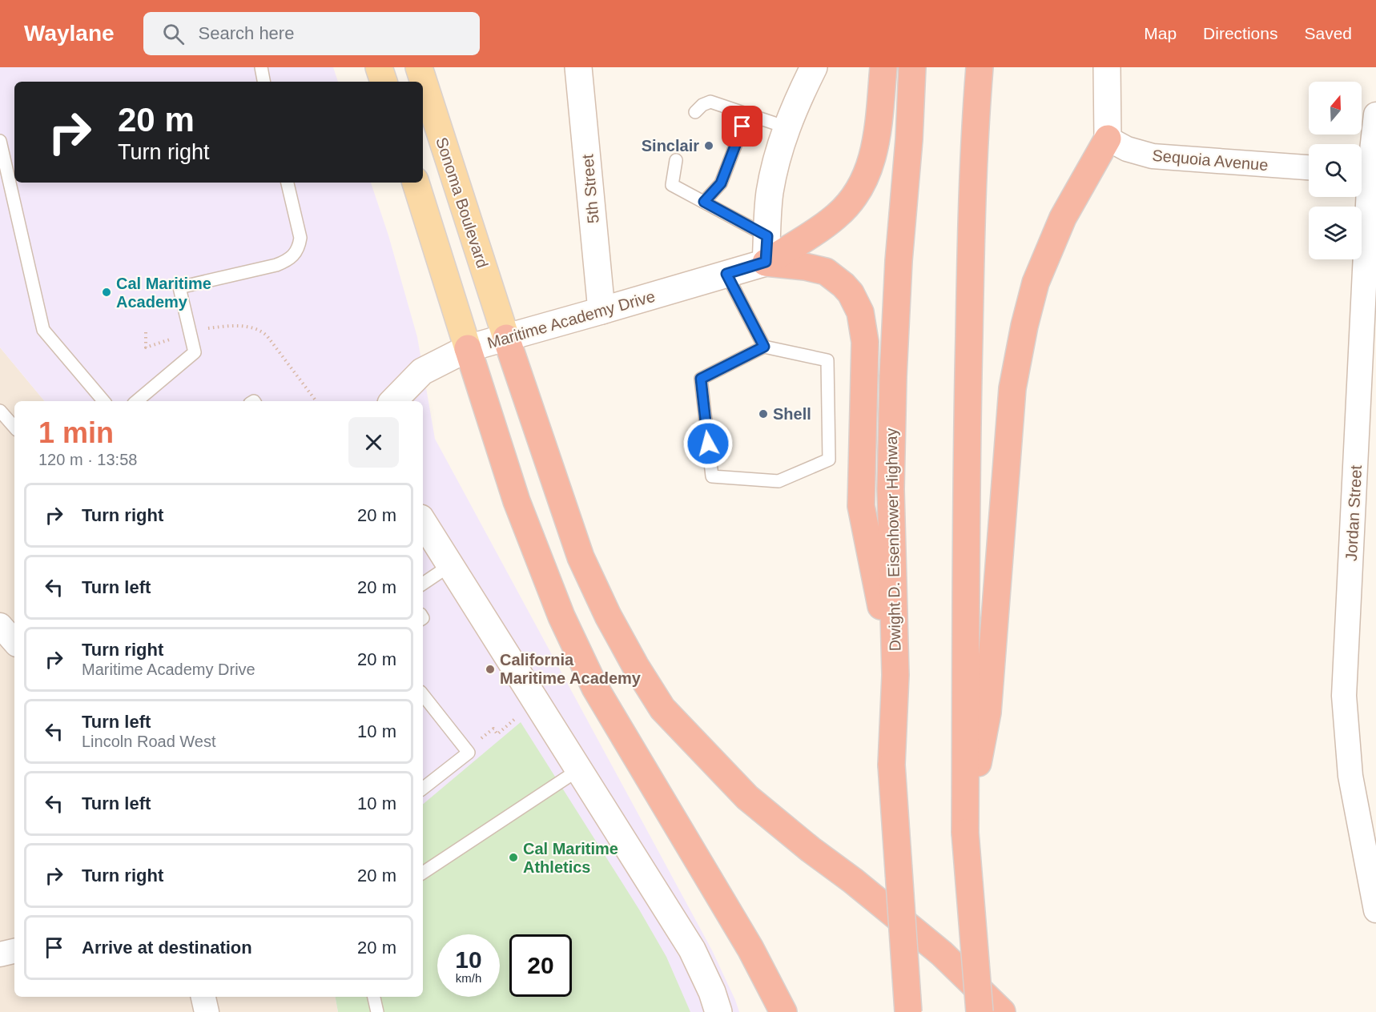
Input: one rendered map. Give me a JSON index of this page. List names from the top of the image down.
{
  "streets": {
    "highway": ["Dwight D. Eisenhower Highway"],
    "main road": ["Sonoma Boulevard"],
    "street": [
      "Sequoia Avenue",
      "5th Street",
      "Maritime Academy Drive",
      "Jordan Street"
    ]
  },
  "crossings": [
    ["5th Street", "Maritime Academy Drive"],
    ["Sonoma Boulevard", "Maritime Academy Drive"]
  ],
  "places": [
    "Sinclair",
    "Cal Maritime Academy",
    "Shell",
    "California Maritime Academy",
    "Cal Maritime Athletics"
  ],
  "north": "top",
  "page": {
    "header": "Waylane",
    "search": "Search here",
    "nav": ["Map", "Directions", "Saved"],
    "turn": ["20 m", "Turn right"],
    "heading": ["1 min", "120 m · 13:58"],
    "list": [
      {
        "name": "Turn right",
        "value": "20 m"
      },
      {
        "name": "Turn left",
        "value": "20 m"
      },
      {
        "name": "Turn right",
        "note": "Maritime Academy Drive",
        "value": "20 m"
      },
      {
        "name": "Turn left",
        "note": "Lincoln Road West",
        "value": "10 m"
      },
      {
        "name": "Turn left",
        "value": "10 m"
      },
      {
        "name": "Turn right",
        "value": "20 m"
      },
      {
        "name": "Arrive at destination",
        "value": "20 m"
      }
    ],
    "speed": "10 km/h",
    "limit": "20"
  }
}
